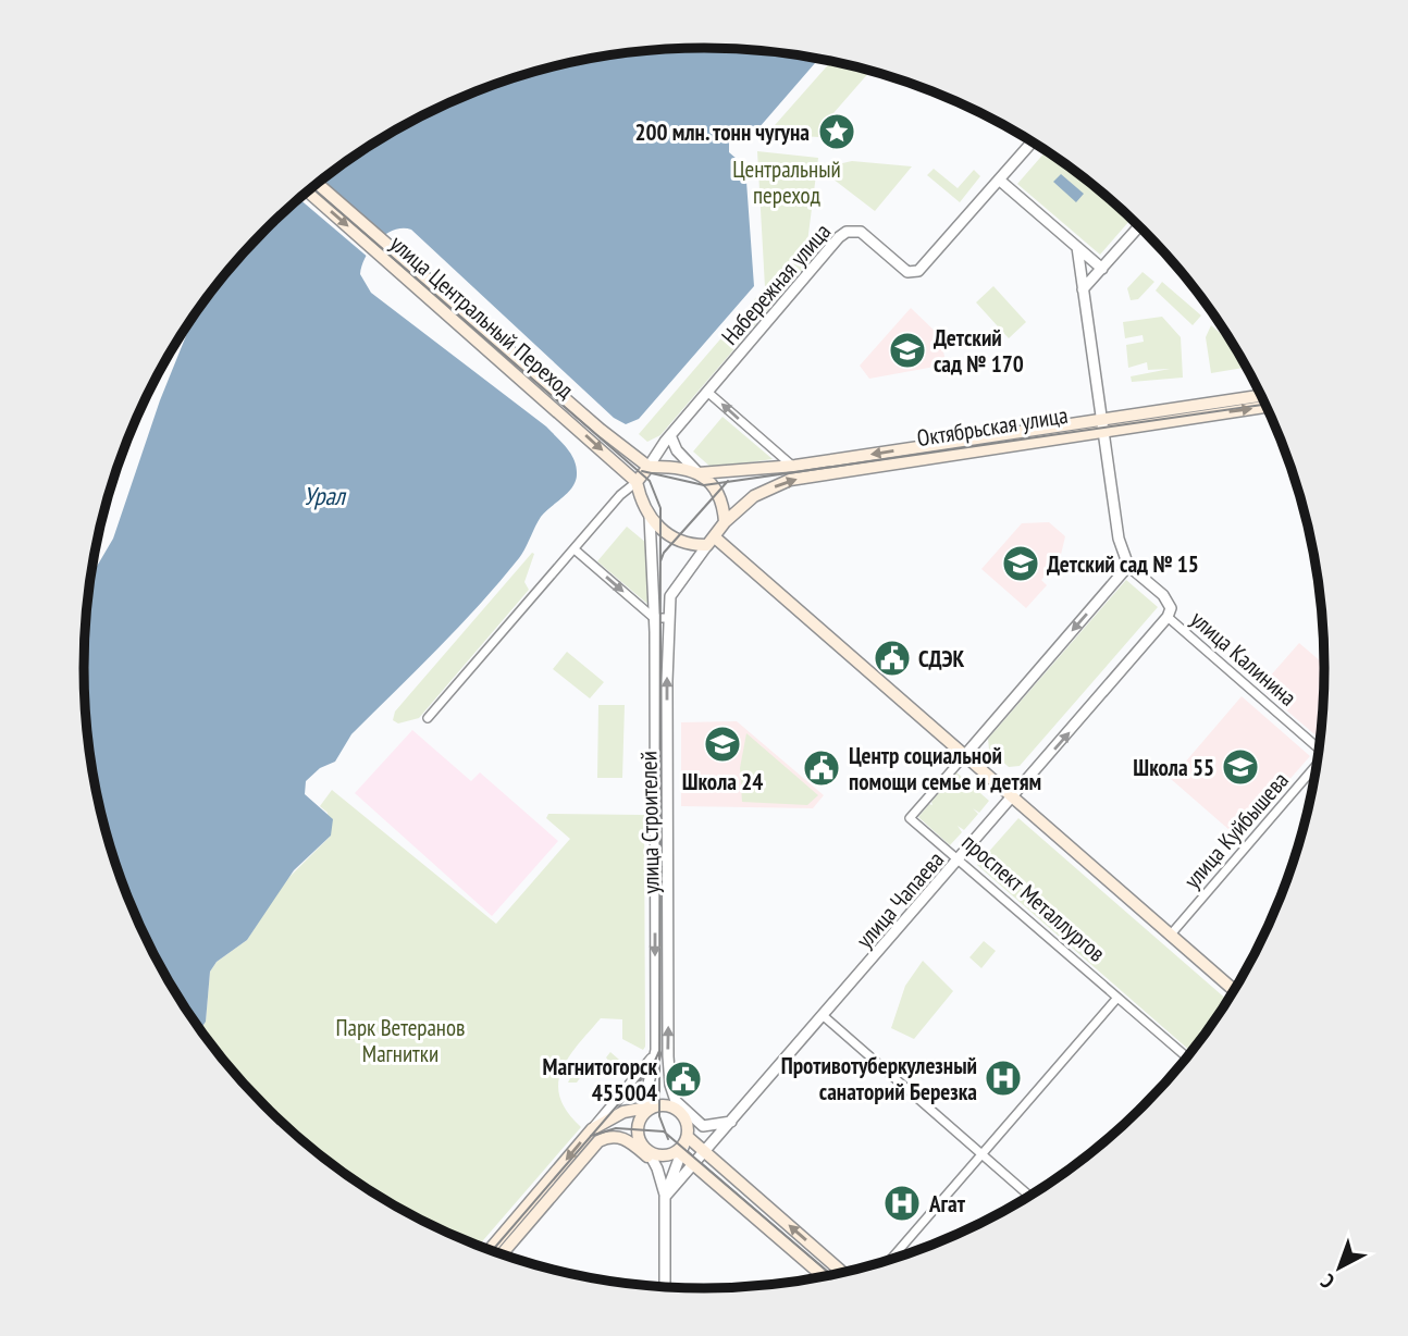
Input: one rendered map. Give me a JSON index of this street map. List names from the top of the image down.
{
  "streets": {
    "main road": ["улица Центральный Переход", "Октябрьская улица"],
    "street": [
      "Набережная улица",
      "улица Калинина",
      "улица Строителей",
      "улица Куйбышева",
      "проспект Металлургов",
      "улица Чапаева"
    ]
  },
  "crossings": [
    ["Набережная улица", "улица Центральный Переход"],
    ["Набережная улица", "Октябрьская улица"],
    ["Набережная улица", "улица Строителей"],
    ["улица Центральный Переход", "Октябрьская улица"],
    ["улица Центральный Переход", "улица Строителей"],
    ["Октябрьская улица", "улица Строителей"],
    ["улица Калинина", "улица Чапаева"],
    ["проспект Металлургов", "улица Чапаева"]
  ],
  "water": ["Урал"],
  "parks": ["Центральный переход", "Парк Ветеранов Магнитки"],
  "places": {
    "place": ["200 млн. тонн чугуна"],
    "school or university": [
      "Детский сад № 170",
      "Детский сад № 15",
      "Школа 24",
      "Школа 55"
    ],
    "public building": ["СДЭК", "Центр социальной помощи семье и детям", "Магнитогорск 455004"],
    "hospital": ["Противотуберкулезный санаторий Березка", "Агат"]
  },
  "north": "bottom left"
}
